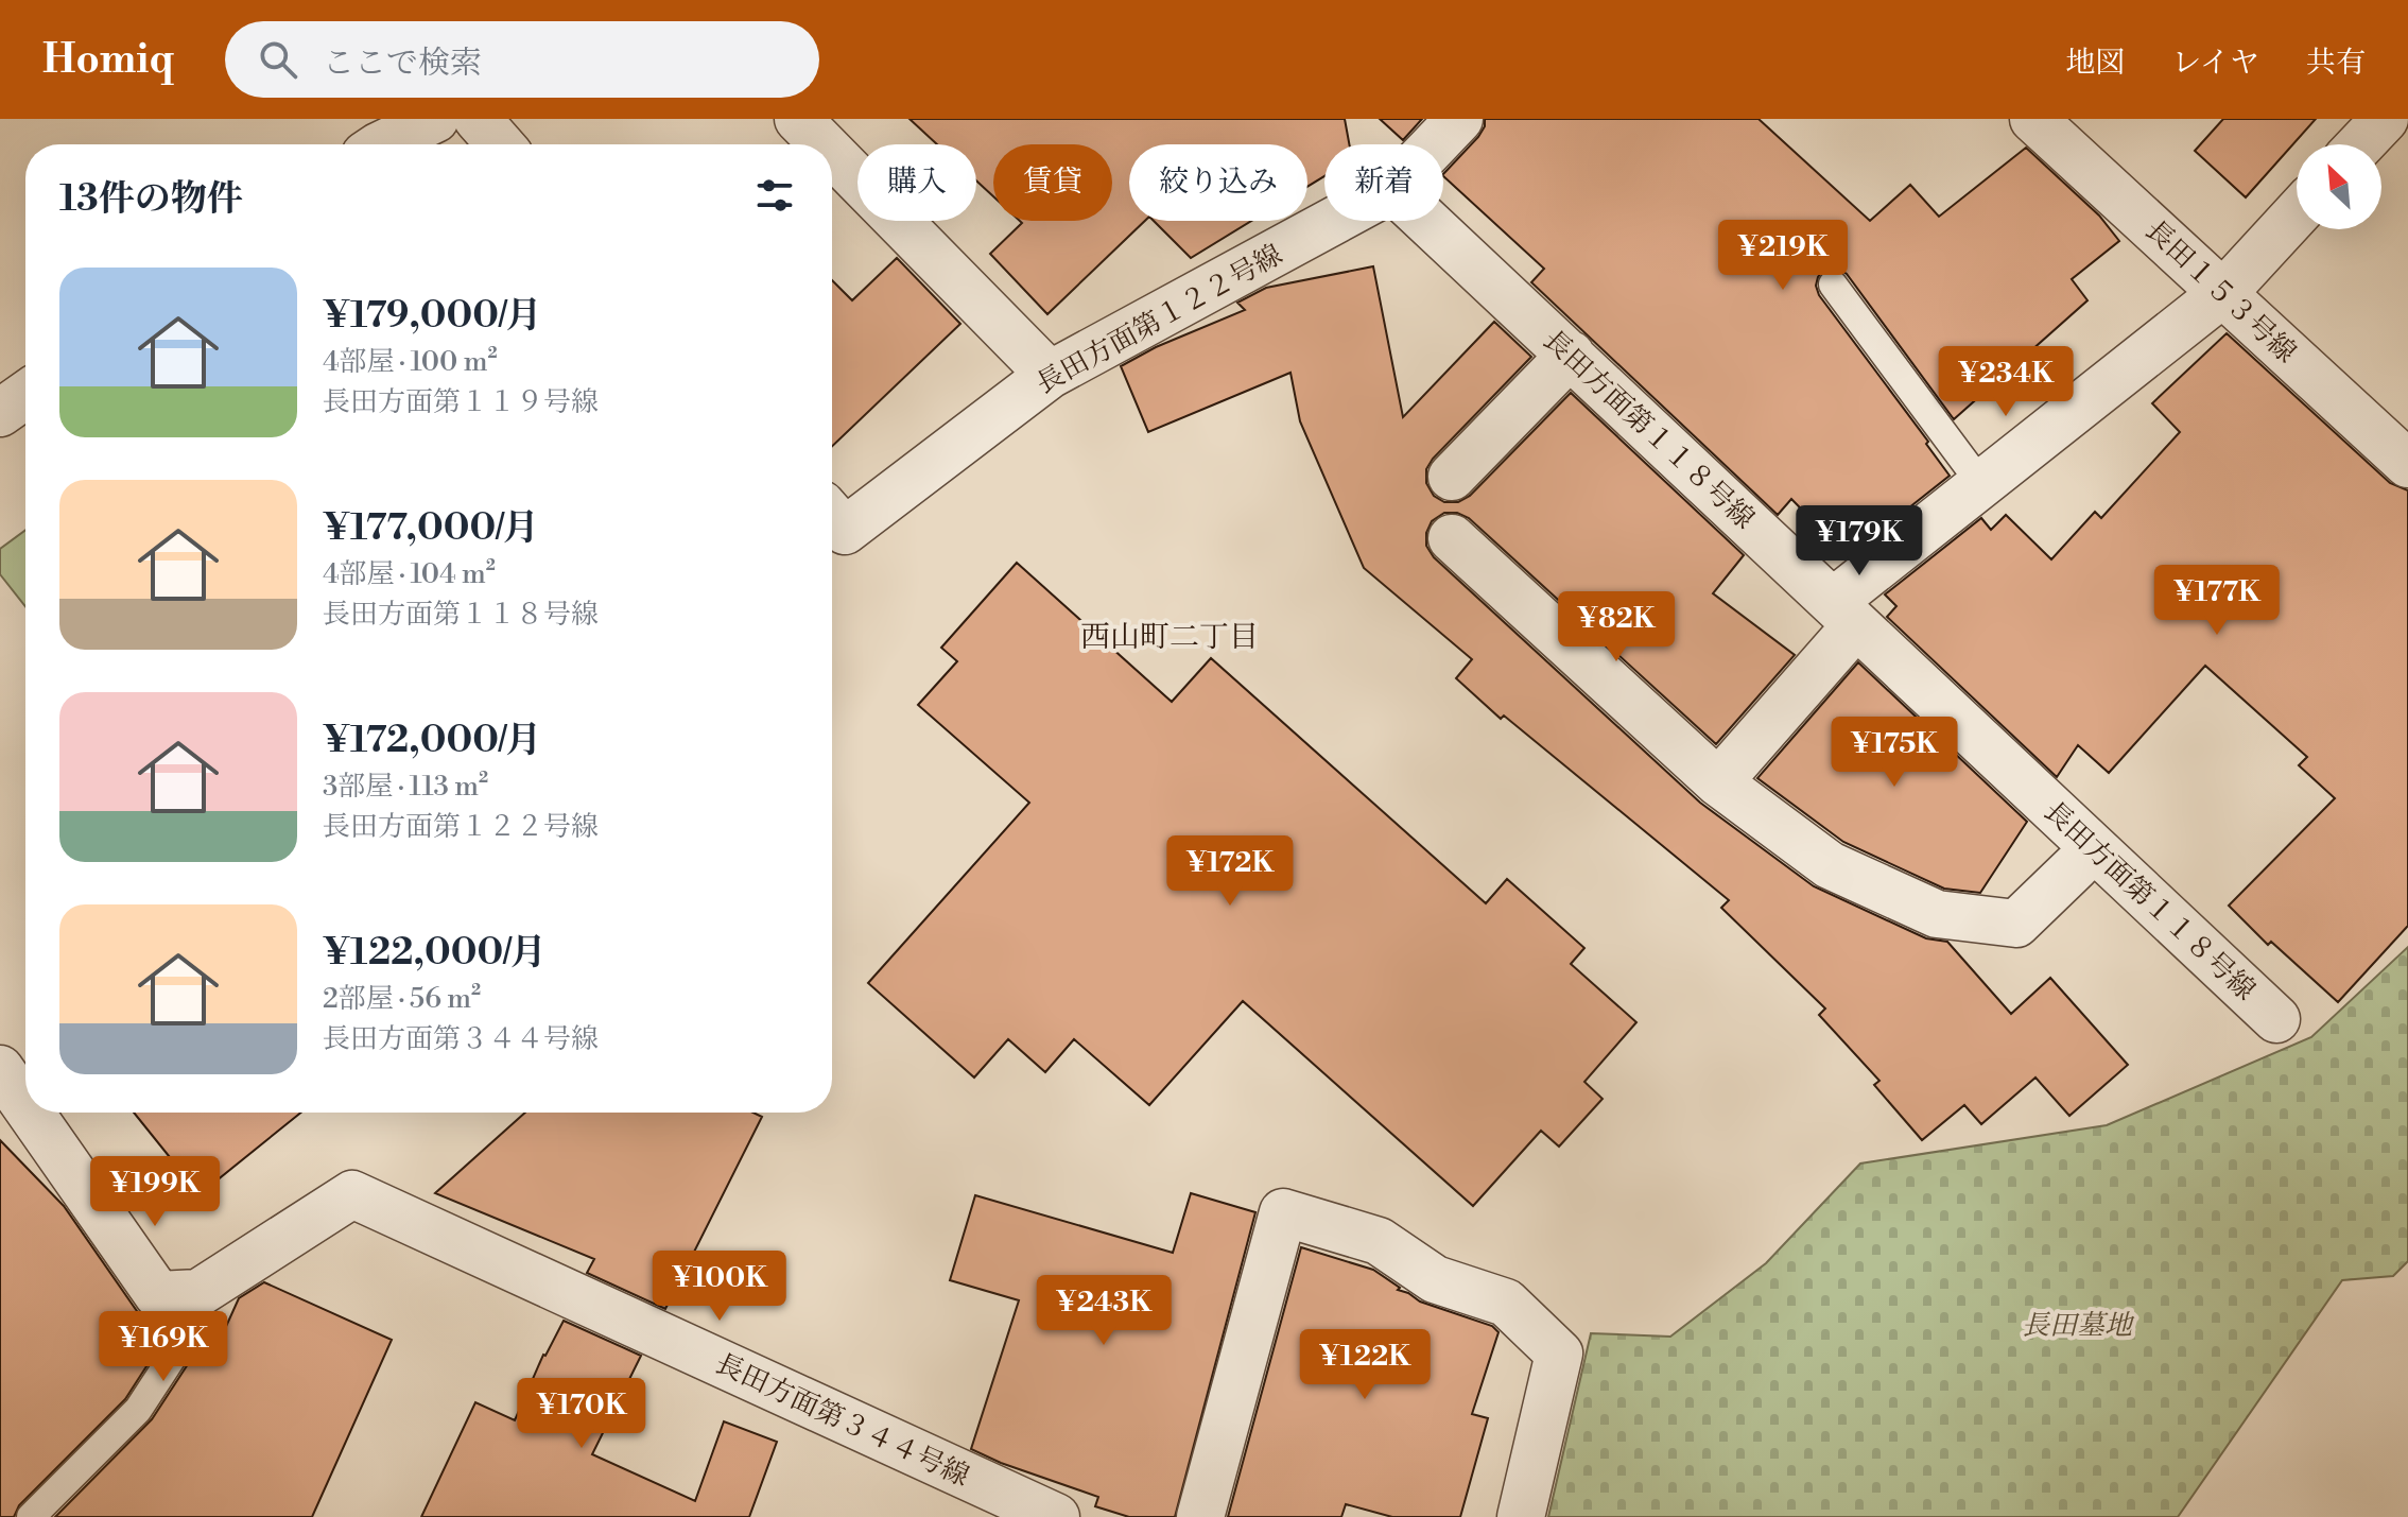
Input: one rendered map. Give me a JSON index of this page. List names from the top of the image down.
{
  "streets": {
    "street": [
      "長田１５３号線",
      "長田方面第１２２号線",
      "長田方面第１１８号線",
      "長田方面第３４４号線"
    ]
  },
  "districts": ["西山町二丁目"],
  "parks": ["長田墓地"],
  "north": "top left",
  "page": {
    "header": "Homiq",
    "search": "ここで検索",
    "nav": ["地図", "レイヤ", "共有"],
    "chip": [
      "購入",
      "賃貸",
      "絞り込み",
      "新着"
    ],
    "heading": "13件の物件",
    "price": [
      "¥219K",
      "¥234K",
      "¥179K",
      "¥177K",
      "¥82K",
      "¥175K",
      "¥172K",
      "¥199K",
      "¥100K",
      "¥243K",
      "¥169K",
      "¥122K",
      "¥170K"
    ],
    "list": [
      {
        "name": "¥179,000/月",
        "note": "4部屋 · 100 m² · 長田方面第１１９号線"
      },
      {
        "name": "¥177,000/月",
        "note": "4部屋 · 104 m² · 長田方面第１１８号線"
      },
      {
        "name": "¥172,000/月",
        "note": "3部屋 · 113 m² · 長田方面第１２２号線"
      },
      {
        "name": "¥122,000/月",
        "note": "2部屋 · 56 m² · 長田方面第３４４号線"
      }
    ]
  }
}
